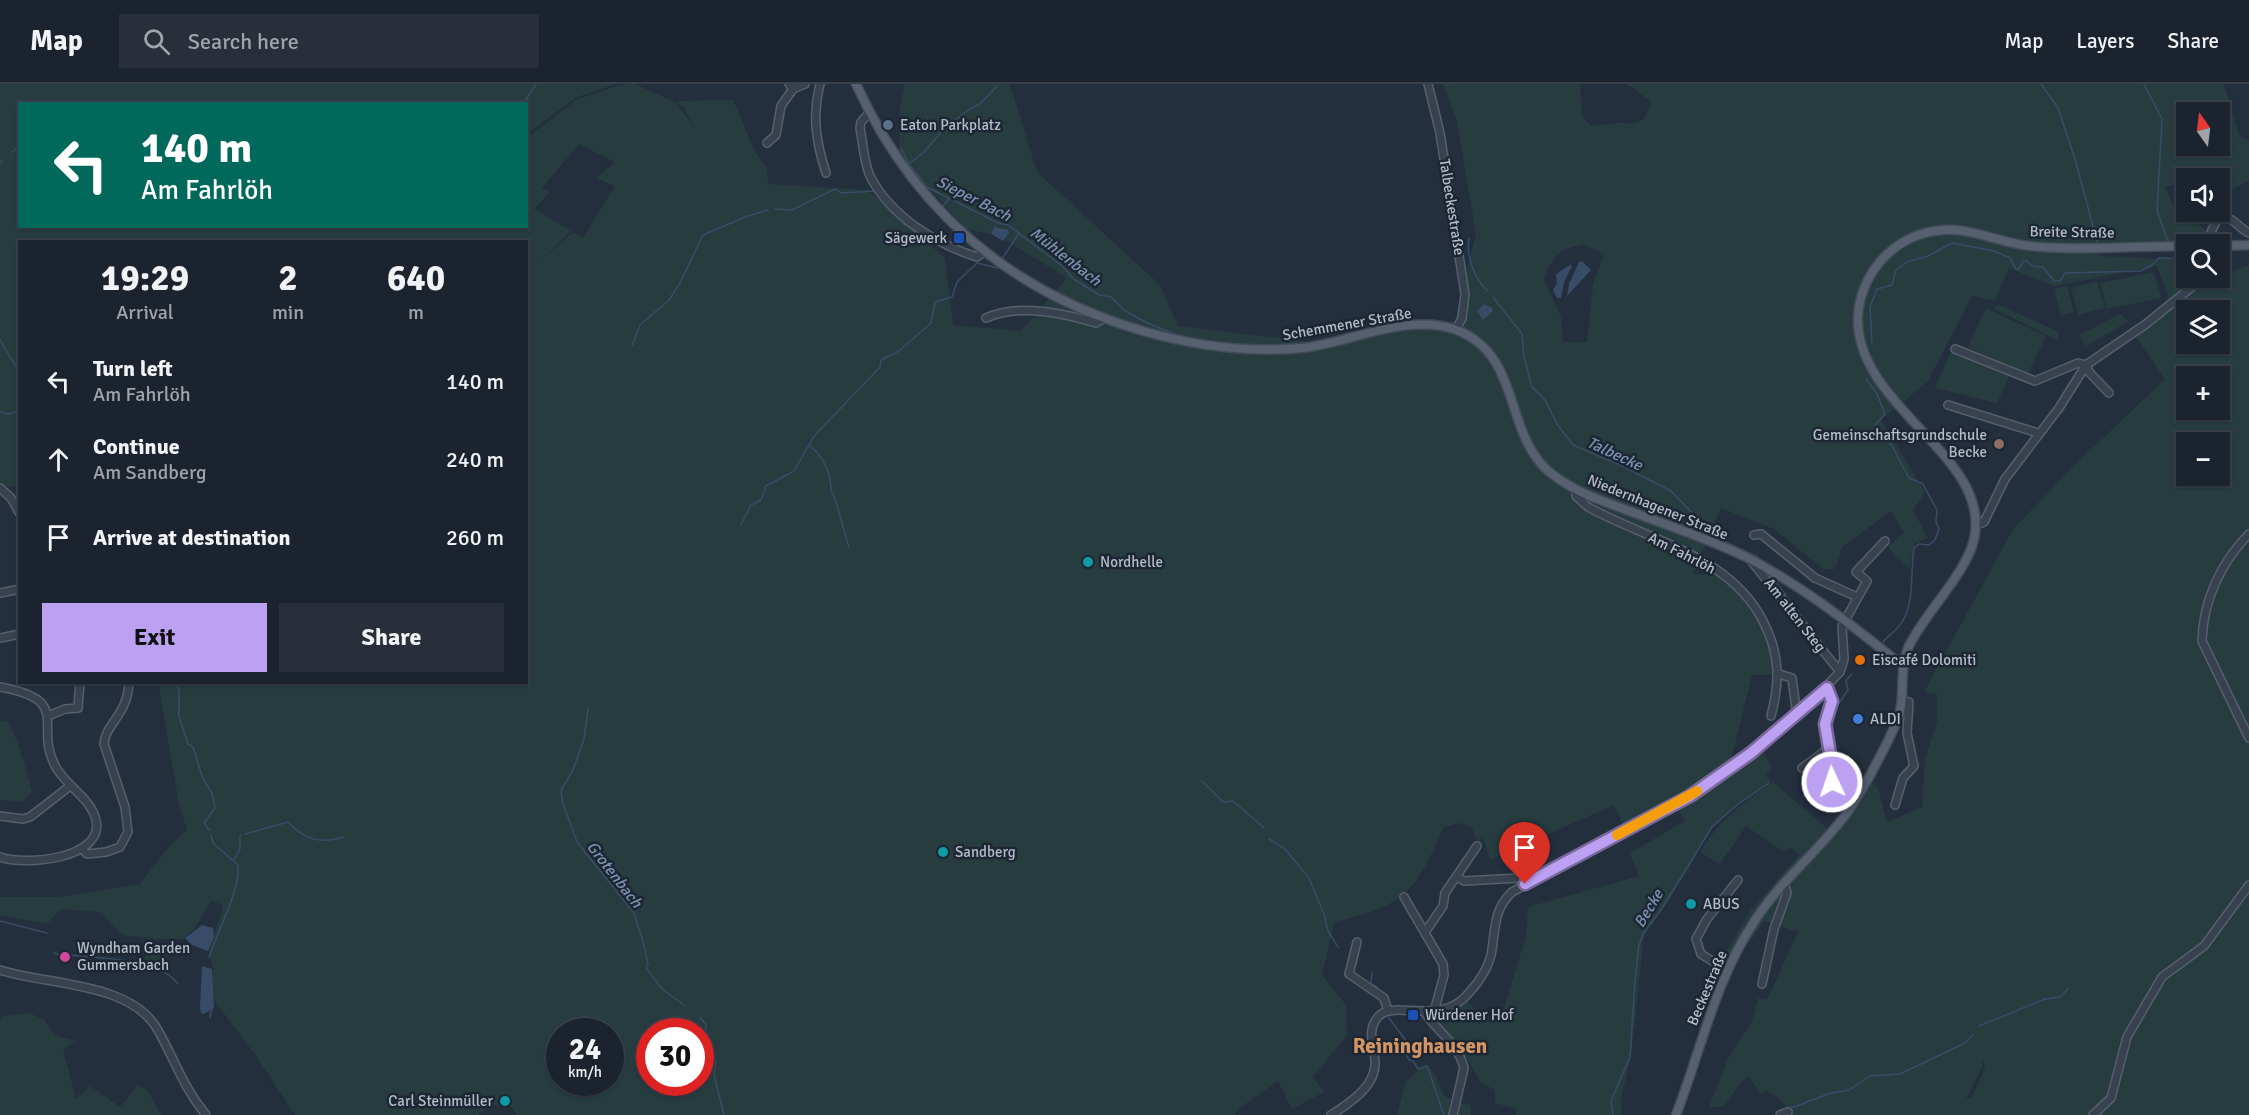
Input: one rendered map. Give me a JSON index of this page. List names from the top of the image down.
{
  "streets": {
    "main road": [
      "Breite Straße",
      "Schemmener Straße",
      "Niedernhagener Straße",
      "Beckestraße"
    ],
    "street": ["Talbeckestraße", "Am Fahrlöh", "Am alten Steg"]
  },
  "crossings": [
    ["Talbeckestraße", "Schemmener Straße"],
    ["Talbeckestraße", "Niedernhagener Straße"],
    ["Schemmener Straße", "Niedernhagener Straße"],
    ["Niedernhagener Straße", "Am Fahrlöh"],
    ["Niedernhagener Straße", "Am alten Steg"],
    ["Niedernhagener Straße", "Beckestraße"]
  ],
  "districts": ["Reininghausen"],
  "water": [
    "Sieper Bach",
    "Mühlenbach",
    "Talbecke",
    "Grotenbach",
    "Becke"
  ],
  "places": {
    "other": [
      "Eaton Parkplatz",
      "Gemeinschaftsgrundschule Becke",
      "Nordhelle",
      "Eiscafé Dolomiti",
      "ALDI",
      "Sandberg",
      "ABUS",
      "Wyndham Garden Gummersbach",
      "Carl Steinmüller"
    ],
    "transit": ["Sägewerk", "Würdener Hof"]
  },
  "north": "top",
  "page": {
    "header": "Map",
    "search": "Search here",
    "nav": ["Map", "Layers", "Share"],
    "map_buttons": ["+", "−"],
    "turn": ["140 m", "Am Fahrlöh"],
    "eta": [
      "19:29",
      "Arrival",
      "2",
      "min",
      "640",
      "m"
    ],
    "list": [
      {
        "name": "Turn left",
        "note": "Am Fahrlöh",
        "value": "140 m"
      },
      {
        "name": "Continue",
        "note": "Am Sandberg",
        "value": "240 m"
      },
      {
        "name": "Arrive at destination",
        "value": "260 m"
      }
    ],
    "buttons": ["Exit", "Share"],
    "speed": "24 km/h",
    "limit": "30"
  }
}
